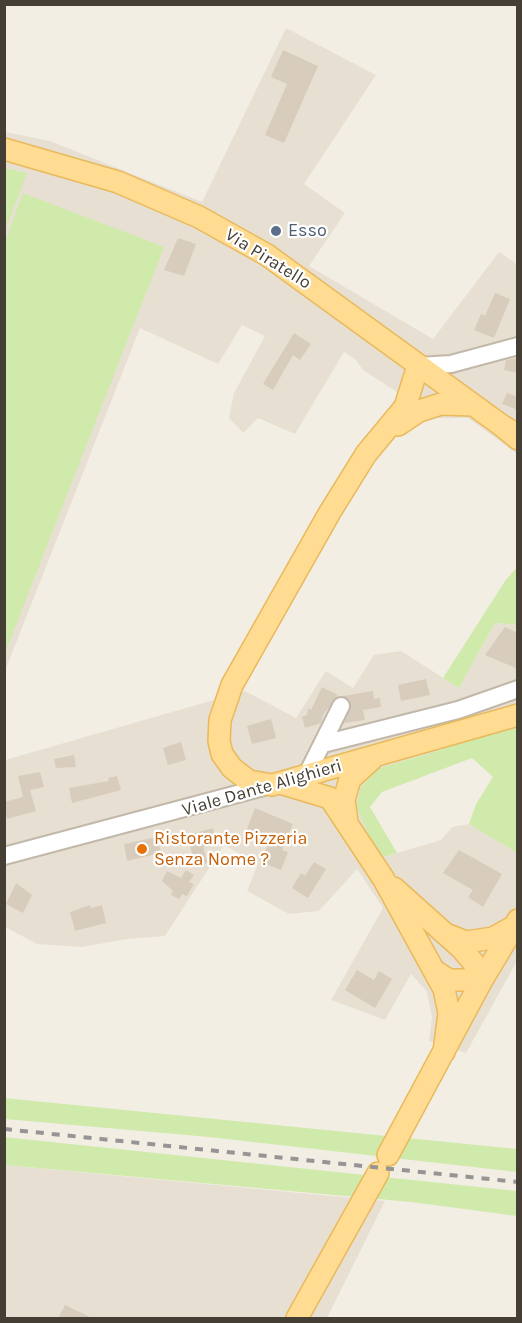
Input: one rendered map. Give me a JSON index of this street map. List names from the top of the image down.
{
  "streets": {
    "main road": ["Via Piratello", "Viale Dante Alighieri"]
  },
  "places": ["Esso", "Ristorante Pizzeria Senza Nome ?"]
}
